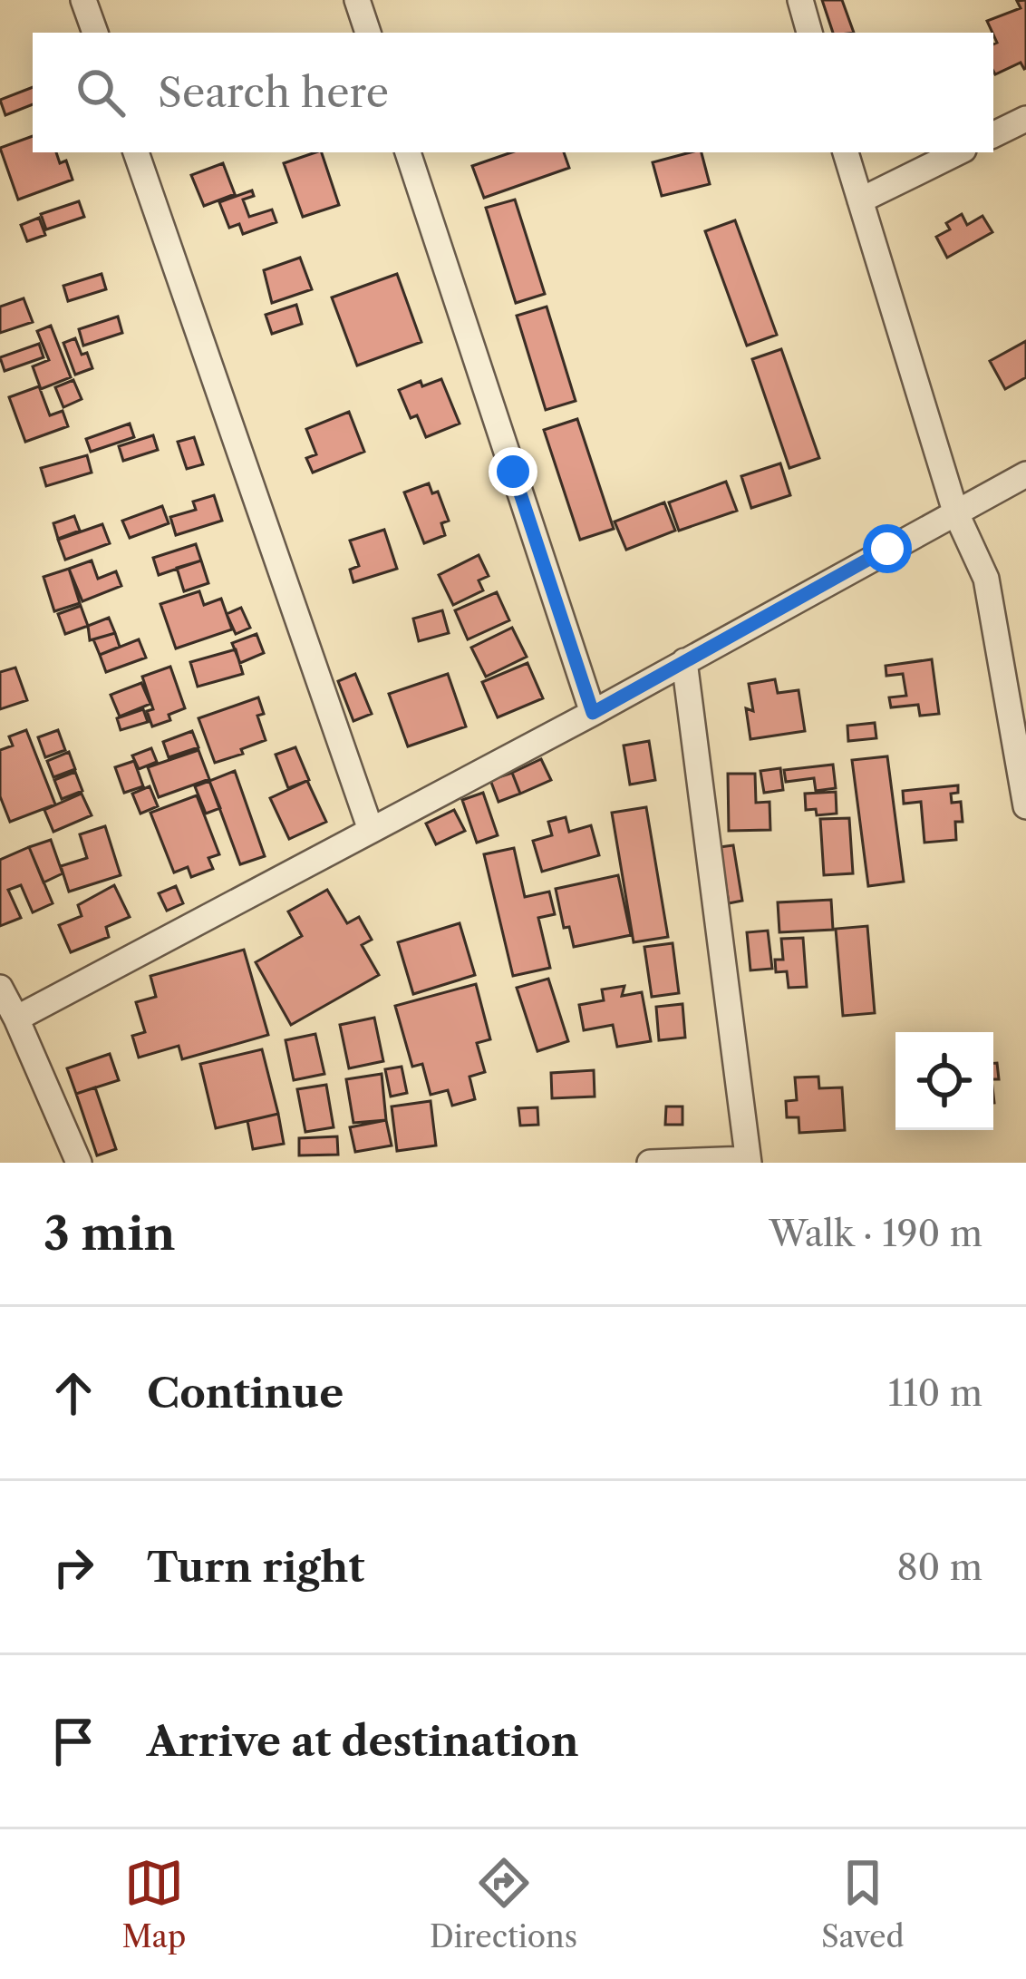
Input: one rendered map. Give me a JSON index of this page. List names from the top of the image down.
{
  "page": {
    "search": "Search here",
    "heading": ["3 min", "Walk · 190 m"],
    "list": [
      ["Continue", "110 m"],
      ["Turn right", "80 m"],
      "Arrive at destination"
    ],
    "nav": ["Map", "Directions", "Saved"]
  }
}
